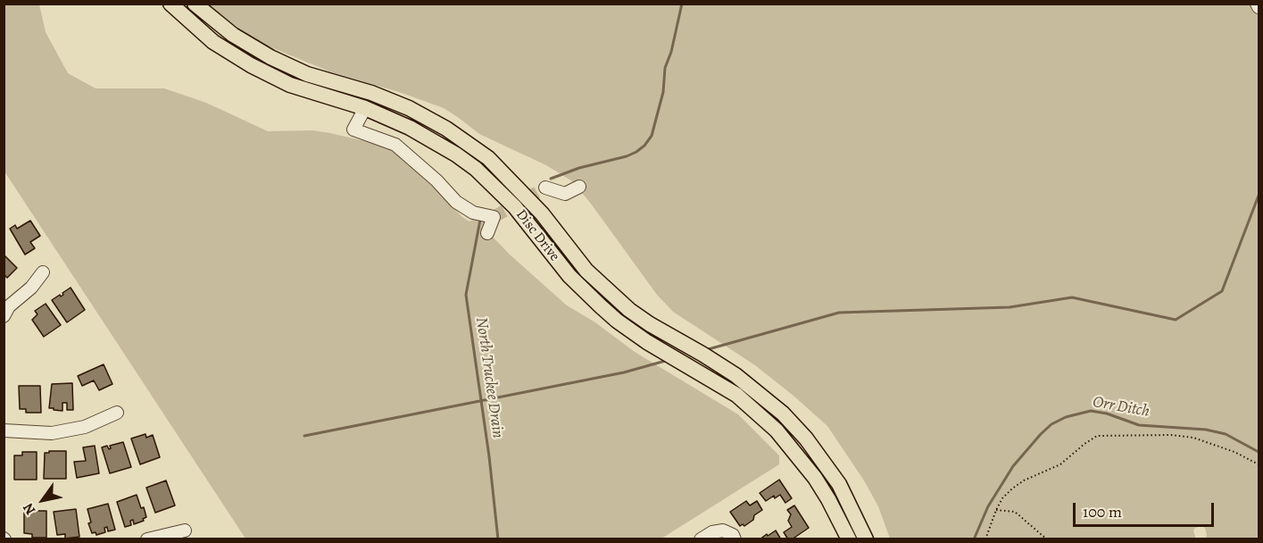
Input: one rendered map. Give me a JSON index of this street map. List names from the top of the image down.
{
  "streets": {
    "main road": ["Disc Drive"]
  },
  "water": ["North Truckee Drain", "Orr Ditch"],
  "scale_bar": "100 m",
  "north": "bottom left"
}
